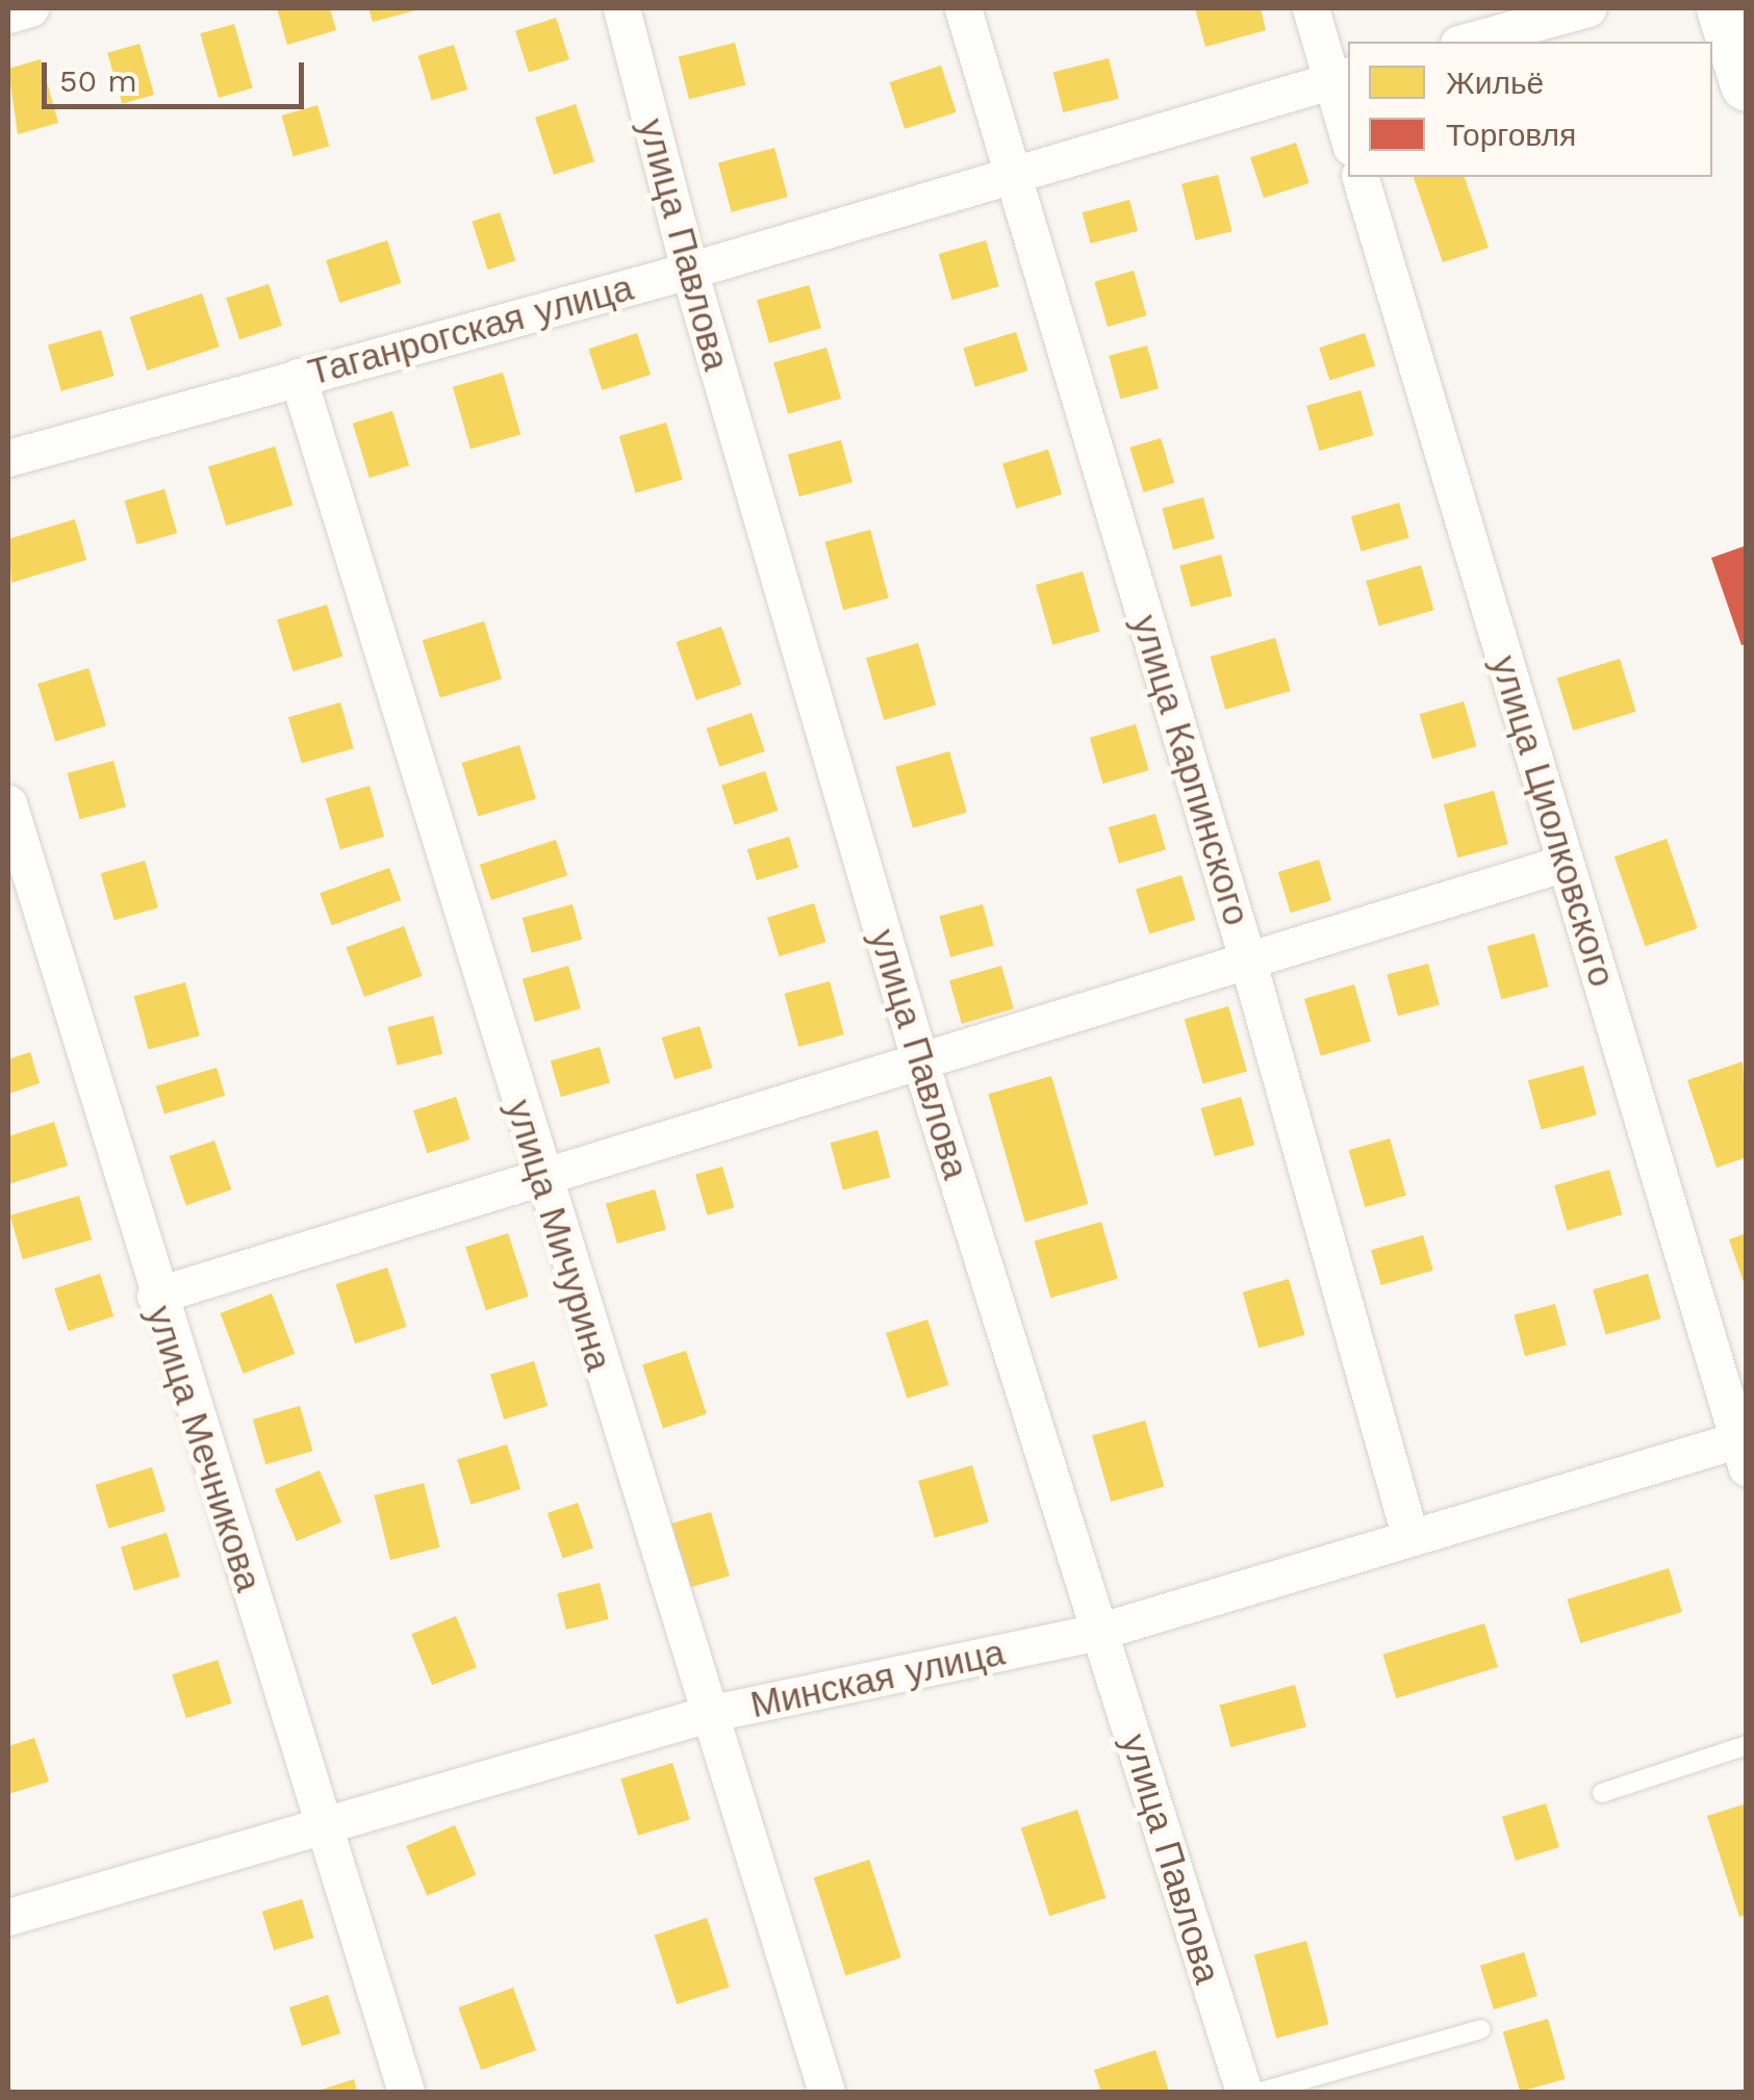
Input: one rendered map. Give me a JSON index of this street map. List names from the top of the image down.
{
  "streets": {
    "street": [
      "улица Павлова",
      "Таганрогская улица",
      "улица Карпинского",
      "улица Циолковского",
      "улица Мичурина",
      "улица Мечникова",
      "Минская улица"
    ]
  },
  "crossings": [
    ["улица Павлова", "Таганрогская улица"],
    ["улица Павлова", "Минская улица"],
    ["Таганрогская улица", "улица Карпинского"],
    ["Таганрогская улица", "улица Мичурина"],
    ["улица Карпинского", "Минская улица"],
    ["улица Циолковского", "Минская улица"],
    ["улица Мичурина", "Минская улица"],
    ["улица Мечникова", "Минская улица"]
  ],
  "legend": ["Жильё", "Торговля"],
  "scale_bar": "50 m"
}
